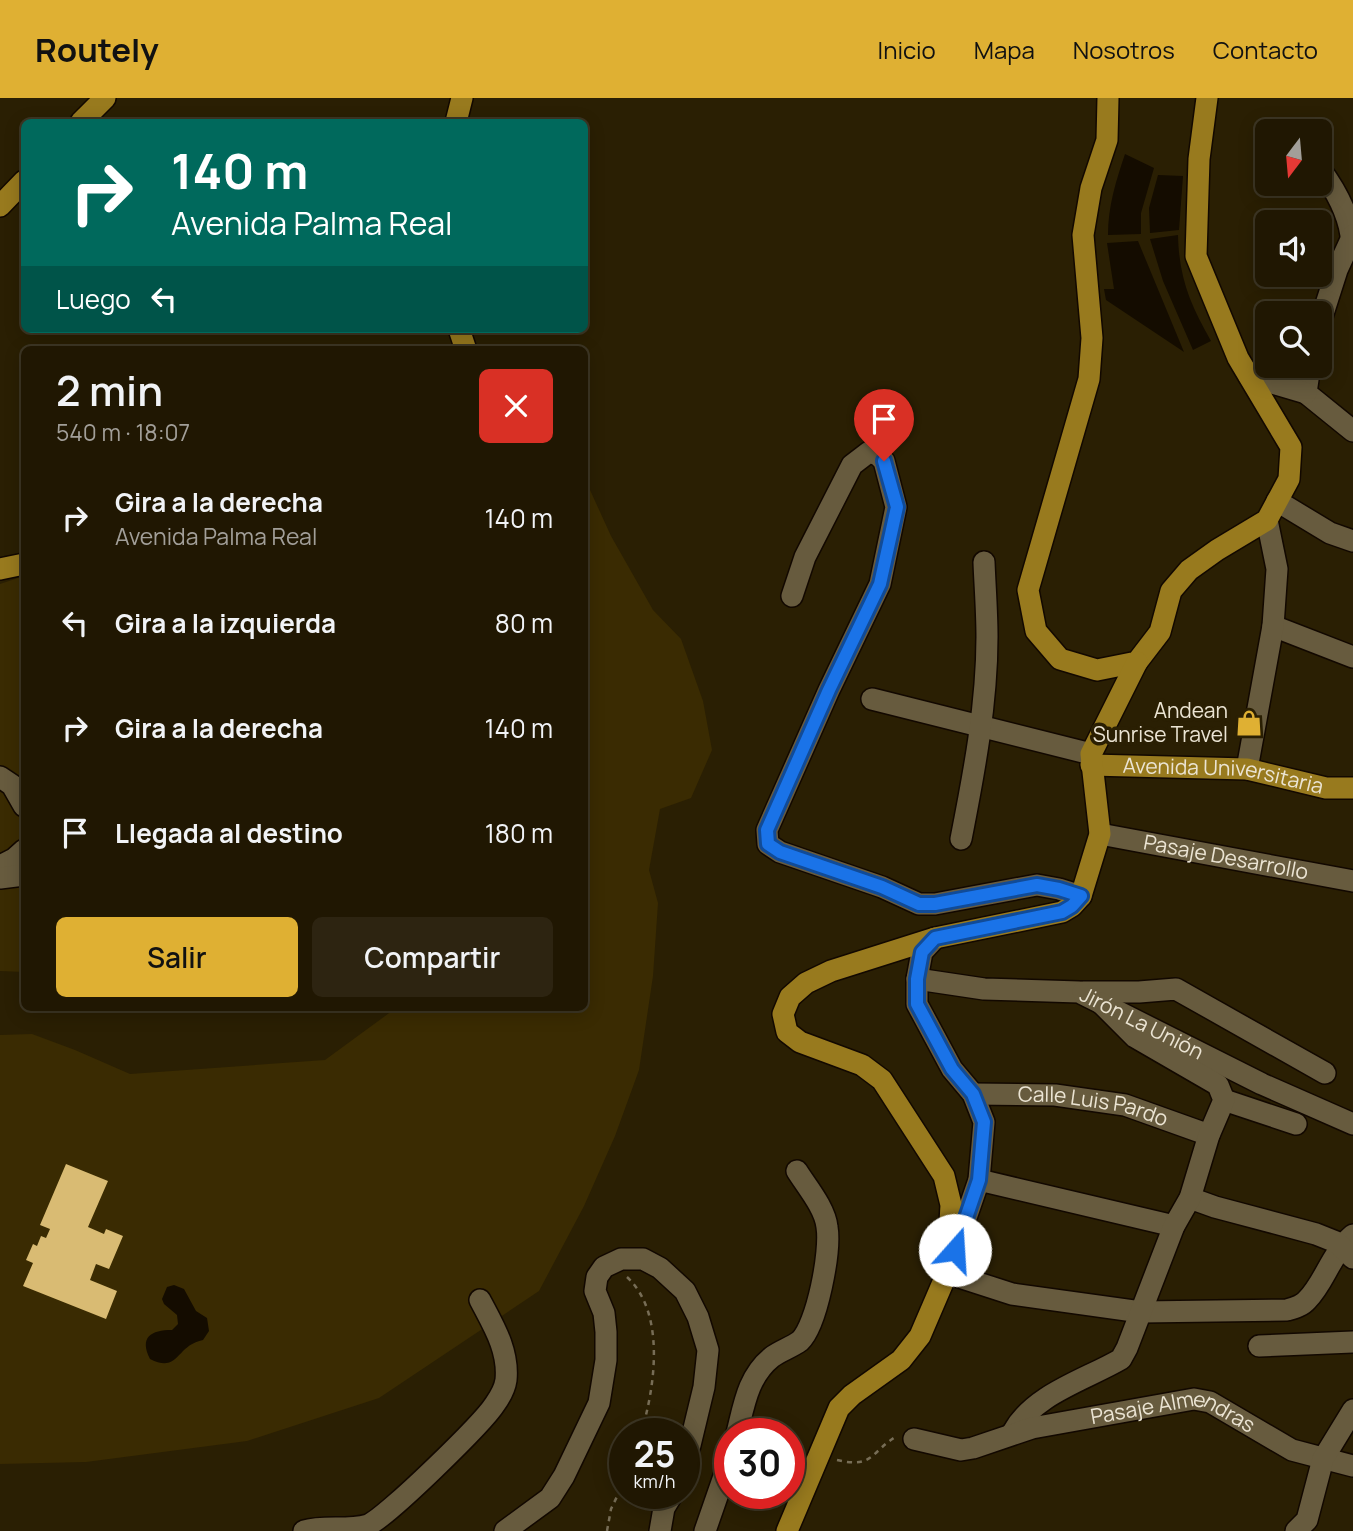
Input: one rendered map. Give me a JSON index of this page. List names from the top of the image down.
{
  "streets": {
    "main road": ["Avenida Universitaria"],
    "street": [
      "Pasaje Desarrollo",
      "Jirón La Unión",
      "Calle Luis Pardo",
      "Pasaje Almendras"
    ]
  },
  "places": {
    "shop": ["Andean Sunrise Travel"]
  },
  "north": "bottom",
  "page": {
    "header": "Routely",
    "nav": [
      "Inicio",
      "Mapa",
      "Nosotros",
      "Contacto"
    ],
    "turn": ["140 m", "Avenida Palma Real"],
    "then": "Luego",
    "heading": ["2 min", "540 m · 18:07"],
    "list": [
      {
        "name": "Gira a la derecha",
        "note": "Avenida Palma Real",
        "value": "140 m"
      },
      {
        "name": "Gira a la izquierda",
        "value": "80 m"
      },
      {
        "name": "Gira a la derecha",
        "value": "140 m"
      },
      {
        "name": "Llegada al destino",
        "value": "180 m"
      }
    ],
    "buttons": ["Salir", "Compartir"],
    "speed": "25 km/h",
    "limit": "30"
  }
}
